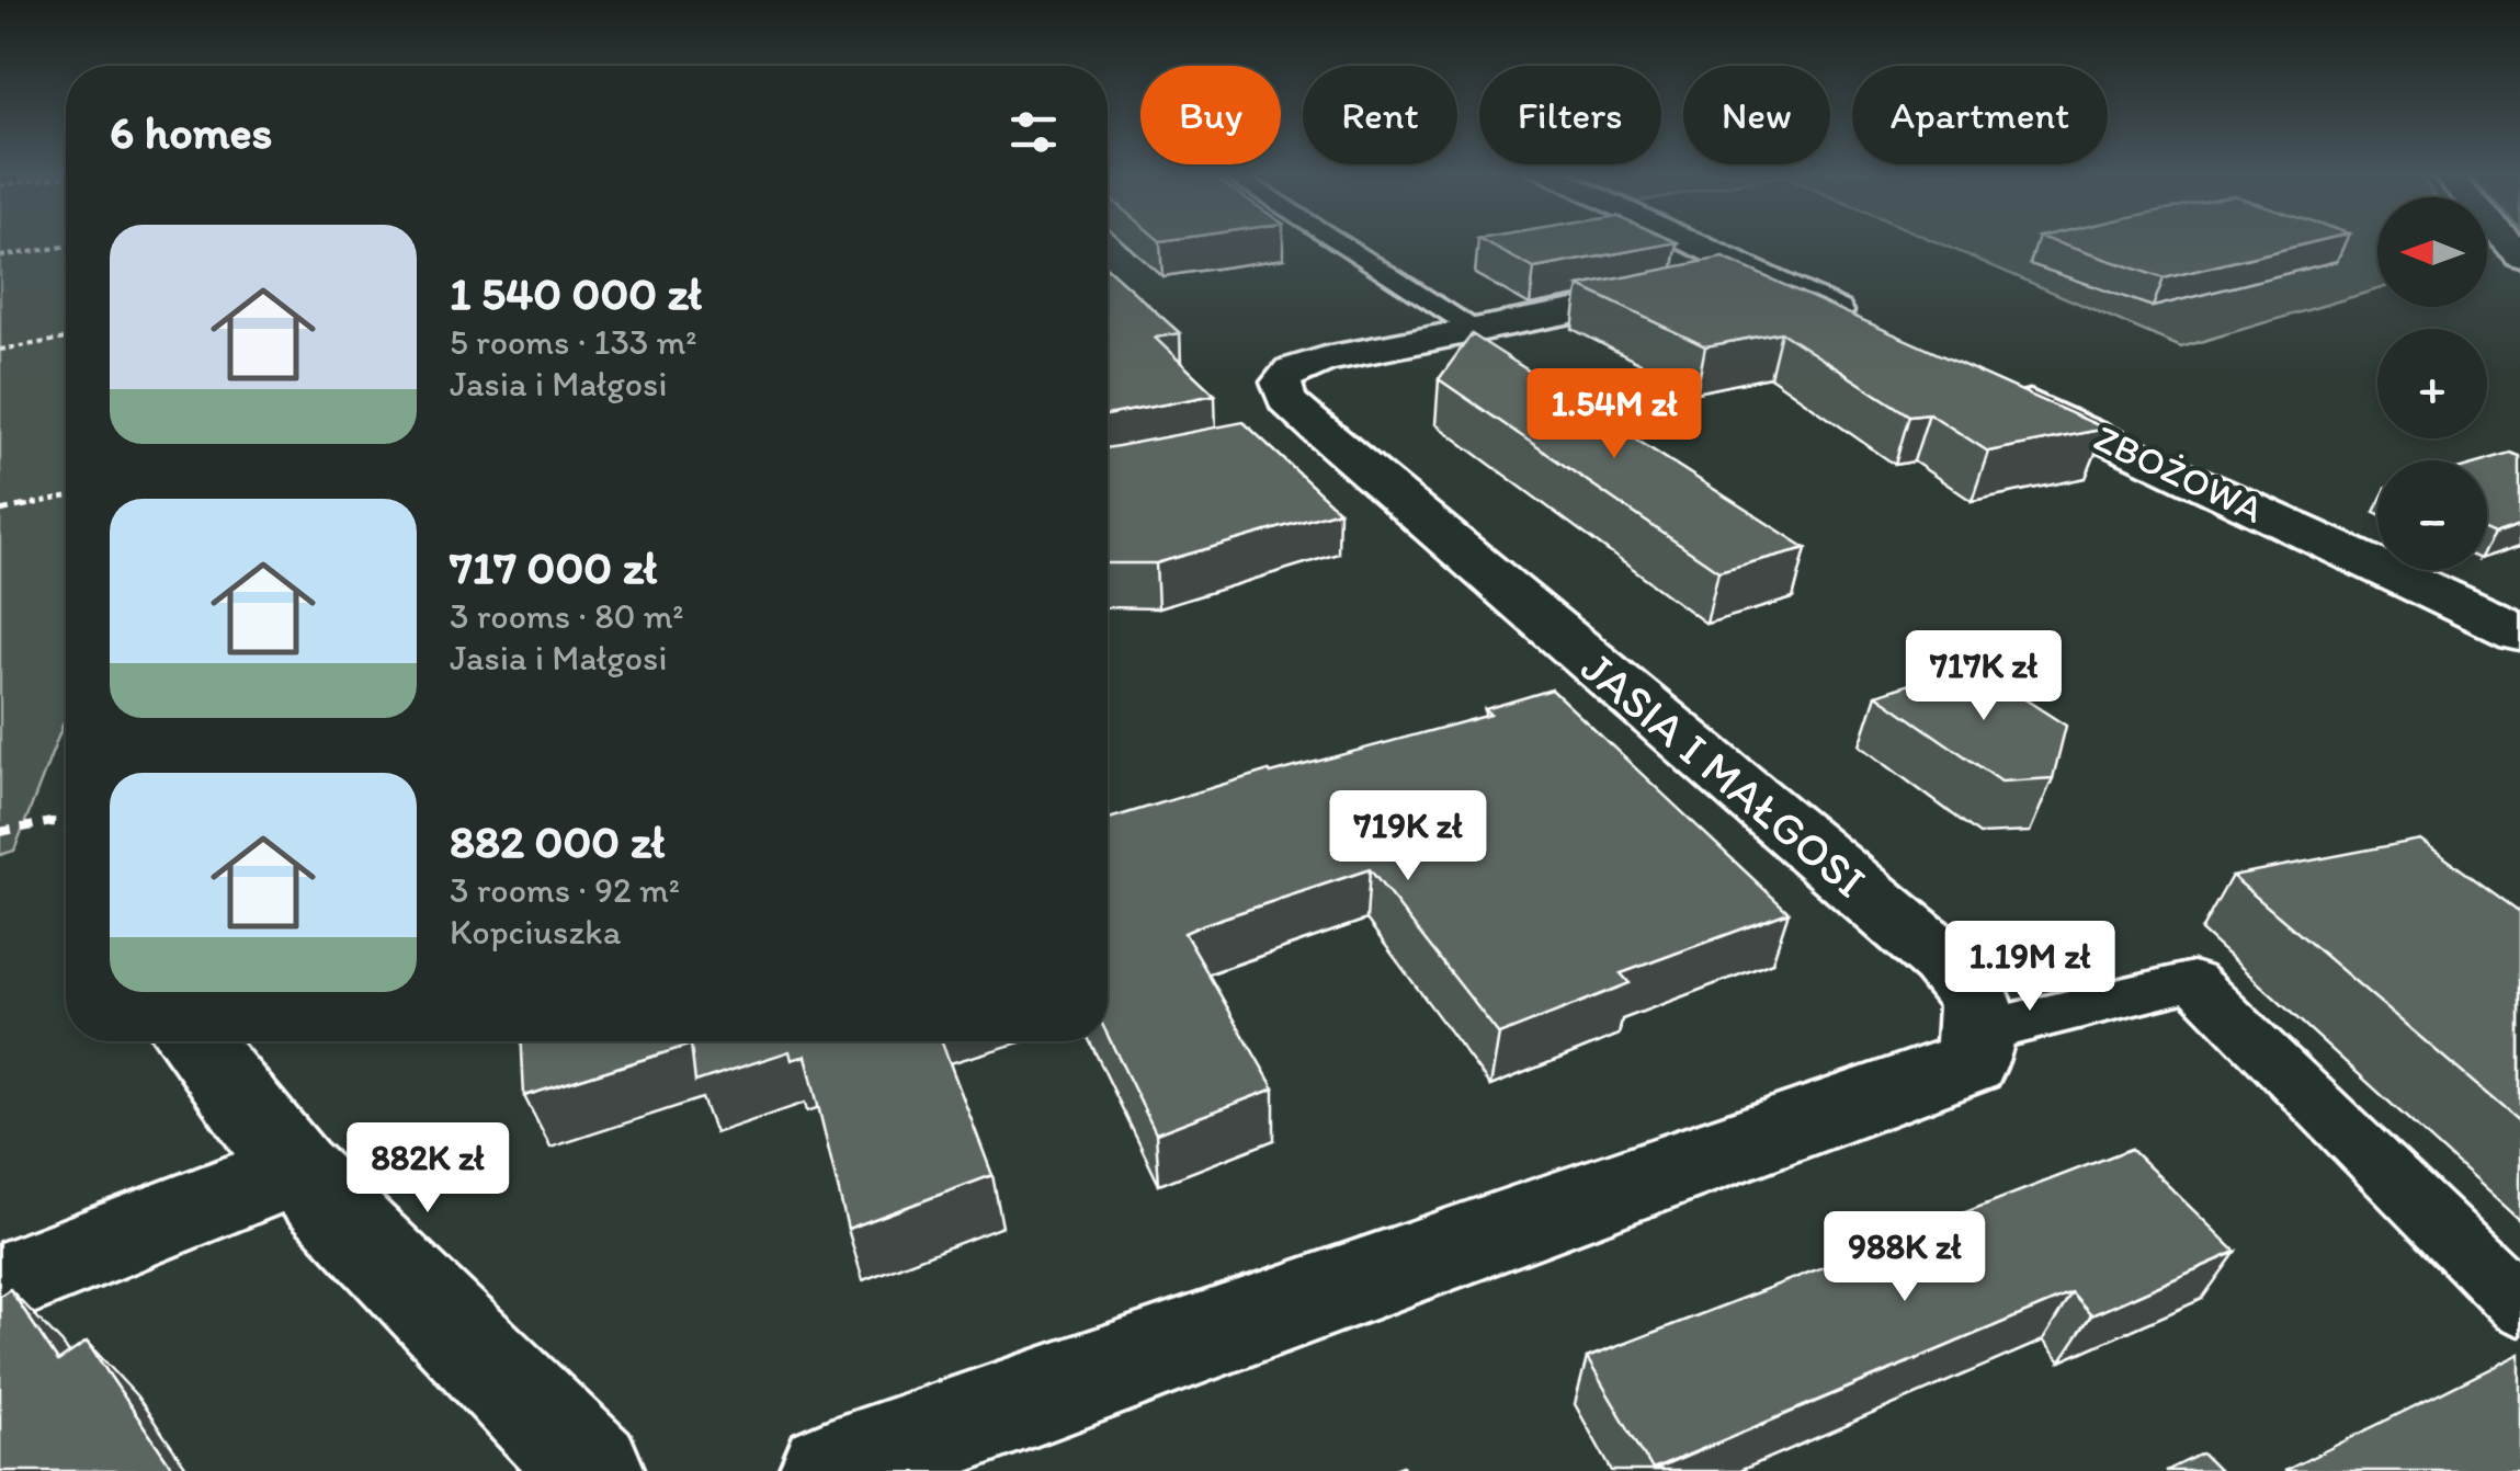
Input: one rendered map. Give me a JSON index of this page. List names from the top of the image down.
{
  "streets": {
    "street": ["ZBOŻOWA", "JASIA I MAŁGOSI"]
  },
  "north": "left",
  "page": {
    "chip": [
      "Buy",
      "Rent",
      "Filters",
      "New",
      "Apartment"
    ],
    "heading": "6 homes",
    "map_buttons": ["+", "−"],
    "list": [
      {
        "name": "1 540 000 zł",
        "note": "5 rooms · 133 m² · Jasia i Małgosi"
      },
      {
        "name": "717 000 zł",
        "note": "3 rooms · 80 m² · Jasia i Małgosi"
      },
      {
        "name": "882 000 zł",
        "note": "3 rooms · 92 m² · Kopciuszka"
      }
    ],
    "price": [
      "1.54M zł",
      "717K zł",
      "719K zł",
      "1.19M zł",
      "882K zł",
      "988K zł"
    ]
  }
}
